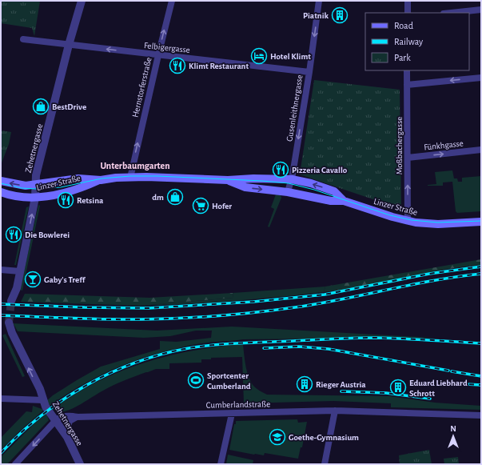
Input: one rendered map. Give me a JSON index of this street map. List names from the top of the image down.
{
  "streets": {
    "main road": ["Linzer Straße"],
    "street": [
      "Felbigergasse",
      "Hernstorferstraße",
      "Gusenleithnergasse",
      "Fünkhgasse",
      "Moßbachergasse",
      "Zehetnergasse",
      "Cumberlandstraße"
    ]
  },
  "crossings": [
    ["Felbigergasse", "Hernstorferstraße"],
    ["Felbigergasse", "Gusenleithnergasse"],
    ["Felbigergasse", "Zehetnergasse"],
    ["Hernstorferstraße", "Linzer Straße"],
    ["Gusenleithnergasse", "Linzer Straße"],
    ["Fünkhgasse", "Moßbachergasse"],
    ["Moßbachergasse", "Linzer Straße"],
    ["Zehetnergasse", "Linzer Straße"],
    ["Zehetnergasse", "Cumberlandstraße"]
  ],
  "one_way": [
    "Hernstorferstraße",
    "Gusenleithnergasse",
    "Fünkhgasse",
    "Moßbachergasse"
  ],
  "districts": ["Unterbaumgarten"],
  "places": {
    "building": ["Piatnik", "Rieger Austria", "Eduard Liebhard Schrott"],
    "hotel": ["Hotel Klimt"],
    "restaurant": [
      "Klimt Restaurant",
      "Pizzeria Cavallo",
      "Retsina",
      "Die Bowlerei"
    ],
    "shop": ["BestDrive", "dm"],
    "supermarket": ["Hofer"],
    "bar": ["Gaby's Treff"],
    "sports": ["Sportcenter Cumberland"],
    "school or university": ["Goethe-Gymnasium"]
  },
  "legend": ["Road", "Railway", "Park"],
  "north": "top"
}
